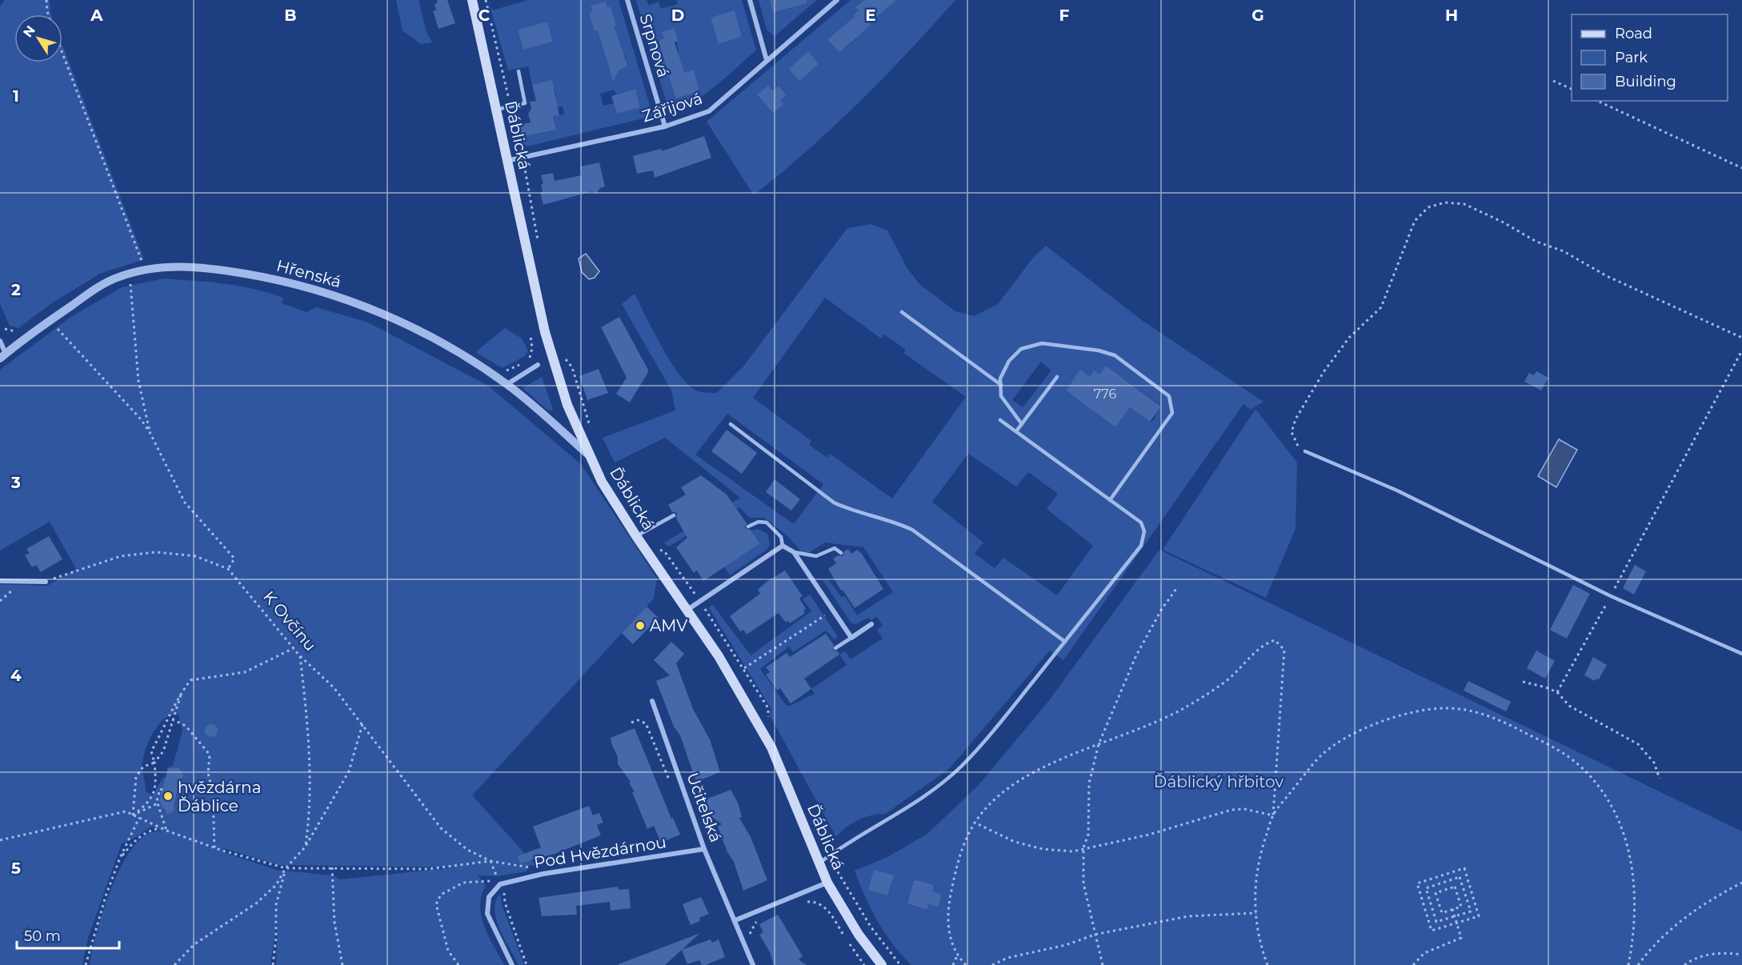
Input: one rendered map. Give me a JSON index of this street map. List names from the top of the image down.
{
  "streets": {
    "main road": ["Ďáblická"],
    "street": [
      "Srpnová",
      "Zářijová",
      "Hřenská",
      "Učitelská",
      "Pod Hvězdárnou"
    ],
    "path": ["K Ovčínu"]
  },
  "crossings": [
    ["Srpnová", "Zářijová"],
    ["Zářijová", "Ďáblická"],
    ["Ďáblická", "Hřenská"],
    ["Učitelská", "Pod Hvězdárnou"]
  ],
  "parks": ["Ďáblický hřbitov"],
  "places": ["AMV", "hvězdárna Ďáblice"],
  "house_numbers": ["776"],
  "legend": ["Road", "Park", "Building"],
  "scale_bar": "50 m",
  "north": "top left",
  "grid": {
    "columns": [
      "A",
      "B",
      "C",
      "D",
      "E",
      "F",
      "G",
      "H"
    ],
    "rows": [
      "1",
      "2",
      "3",
      "4",
      "5"
    ]
  }
}
